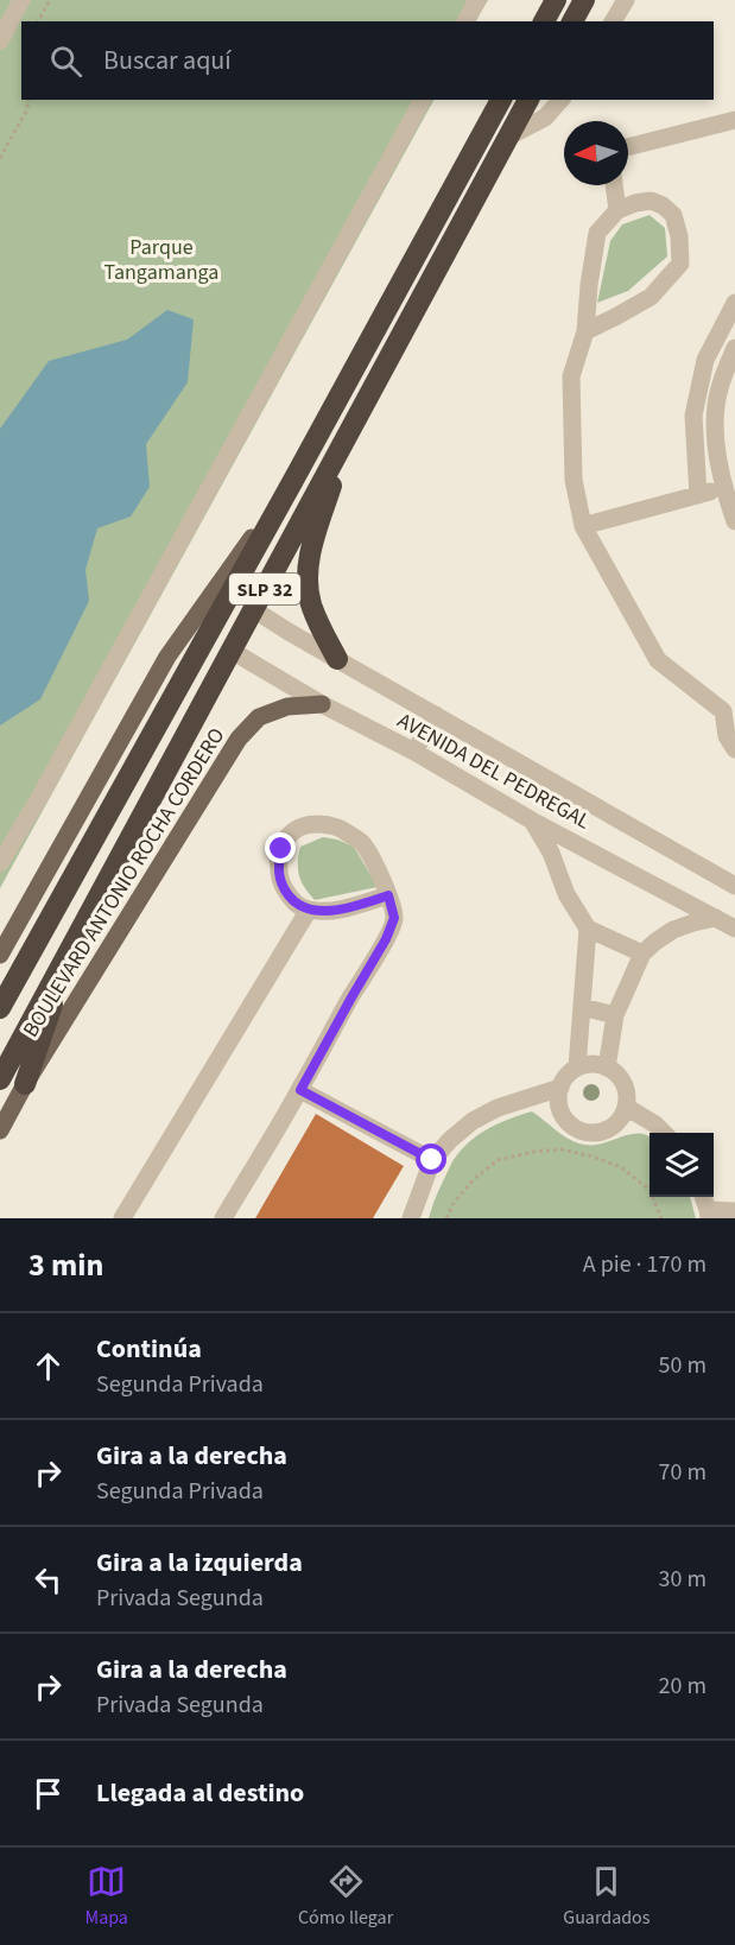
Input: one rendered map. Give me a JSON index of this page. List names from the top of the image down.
{
  "streets": {
    "highway": ["SLP 32"],
    "main road": ["BOULEVARD ANTONIO ROCHA CORDERO"],
    "street": ["AVENIDA DEL PEDREGAL"]
  },
  "crossings": [
    ["SLP 32", "AVENIDA DEL PEDREGAL"],
    ["AVENIDA DEL PEDREGAL", "BOULEVARD ANTONIO ROCHA CORDERO"]
  ],
  "parks": ["Parque Tangamanga"],
  "north": "left",
  "page": {
    "search": "Buscar aquí",
    "heading": ["3 min", "A pie · 170 m"],
    "list": [
      ["Continúa", "Segunda Privada", "50 m"],
      ["Gira a la derecha", "Segunda Privada", "70 m"],
      ["Gira a la izquierda", "Privada Segunda", "30 m"],
      ["Gira a la derecha", "Privada Segunda", "20 m"],
      "Llegada al destino"
    ],
    "nav": ["Mapa", "Cómo llegar", "Guardados"]
  }
}
